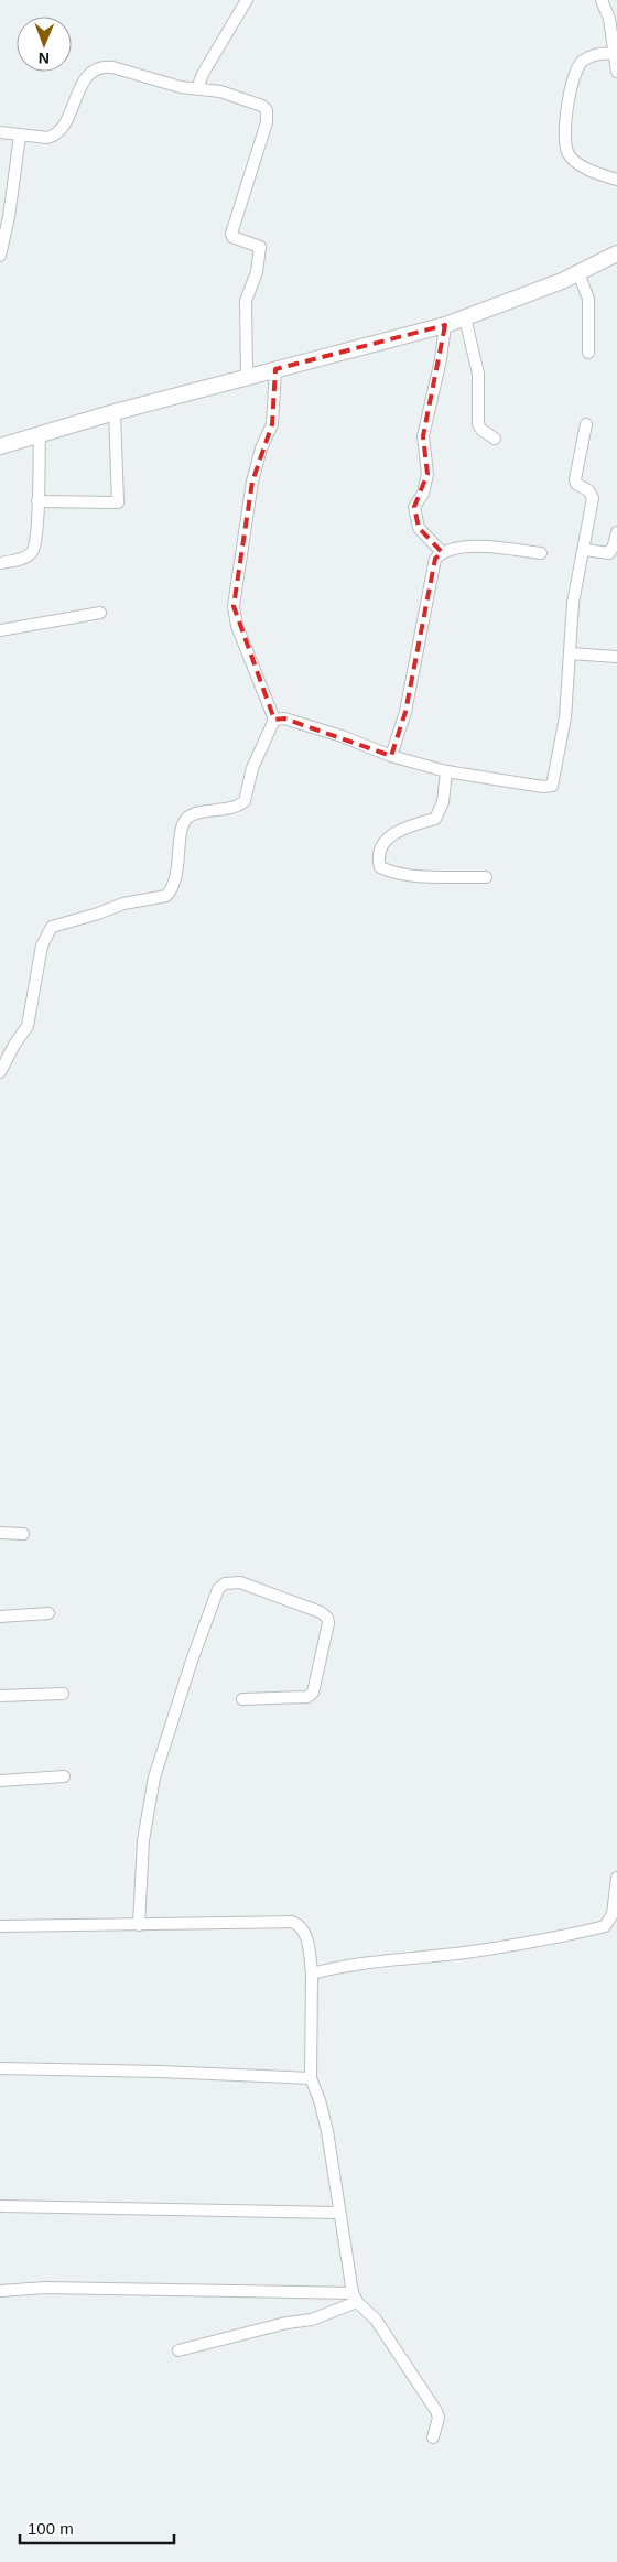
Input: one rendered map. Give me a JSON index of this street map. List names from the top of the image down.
{
  "scale_bar": "100 m",
  "north": "bottom"
}
